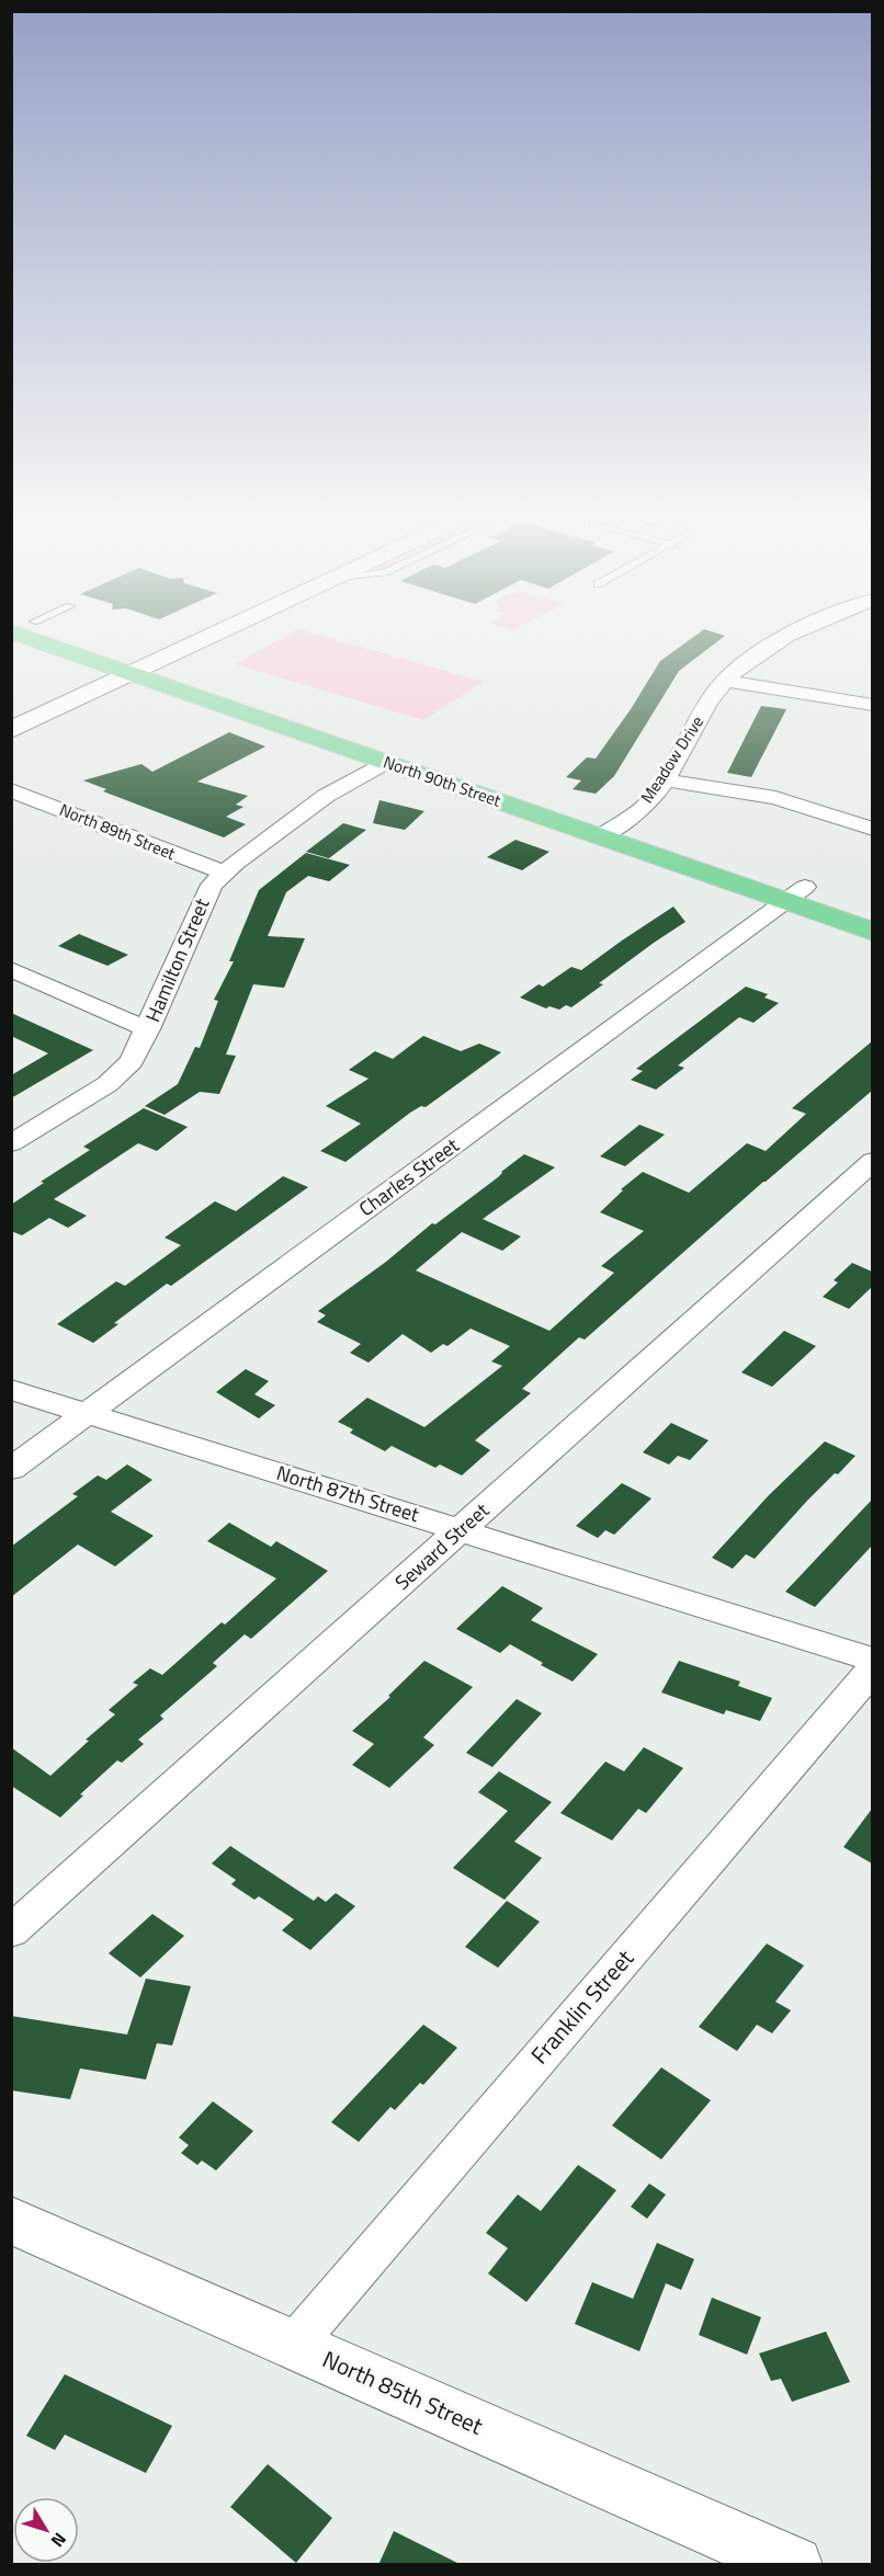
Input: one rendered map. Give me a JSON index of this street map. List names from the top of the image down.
{
  "streets": {
    "main road": ["North 90th Street"],
    "street": [
      "Meadow Drive",
      "North 89th Street",
      "Hamilton Street",
      "Charles Street",
      "North 87th Street",
      "Seward Street",
      "Franklin Street",
      "North 85th Street"
    ]
  },
  "crossings": [
    ["Meadow Drive", "North 90th Street"],
    ["North 90th Street", "Hamilton Street"],
    ["North 90th Street", "Charles Street"],
    ["North 89th Street", "Hamilton Street"],
    ["Charles Street", "North 87th Street"],
    ["North 87th Street", "Seward Street"],
    ["Franklin Street", "North 85th Street"]
  ],
  "north": "bottom right"
}
